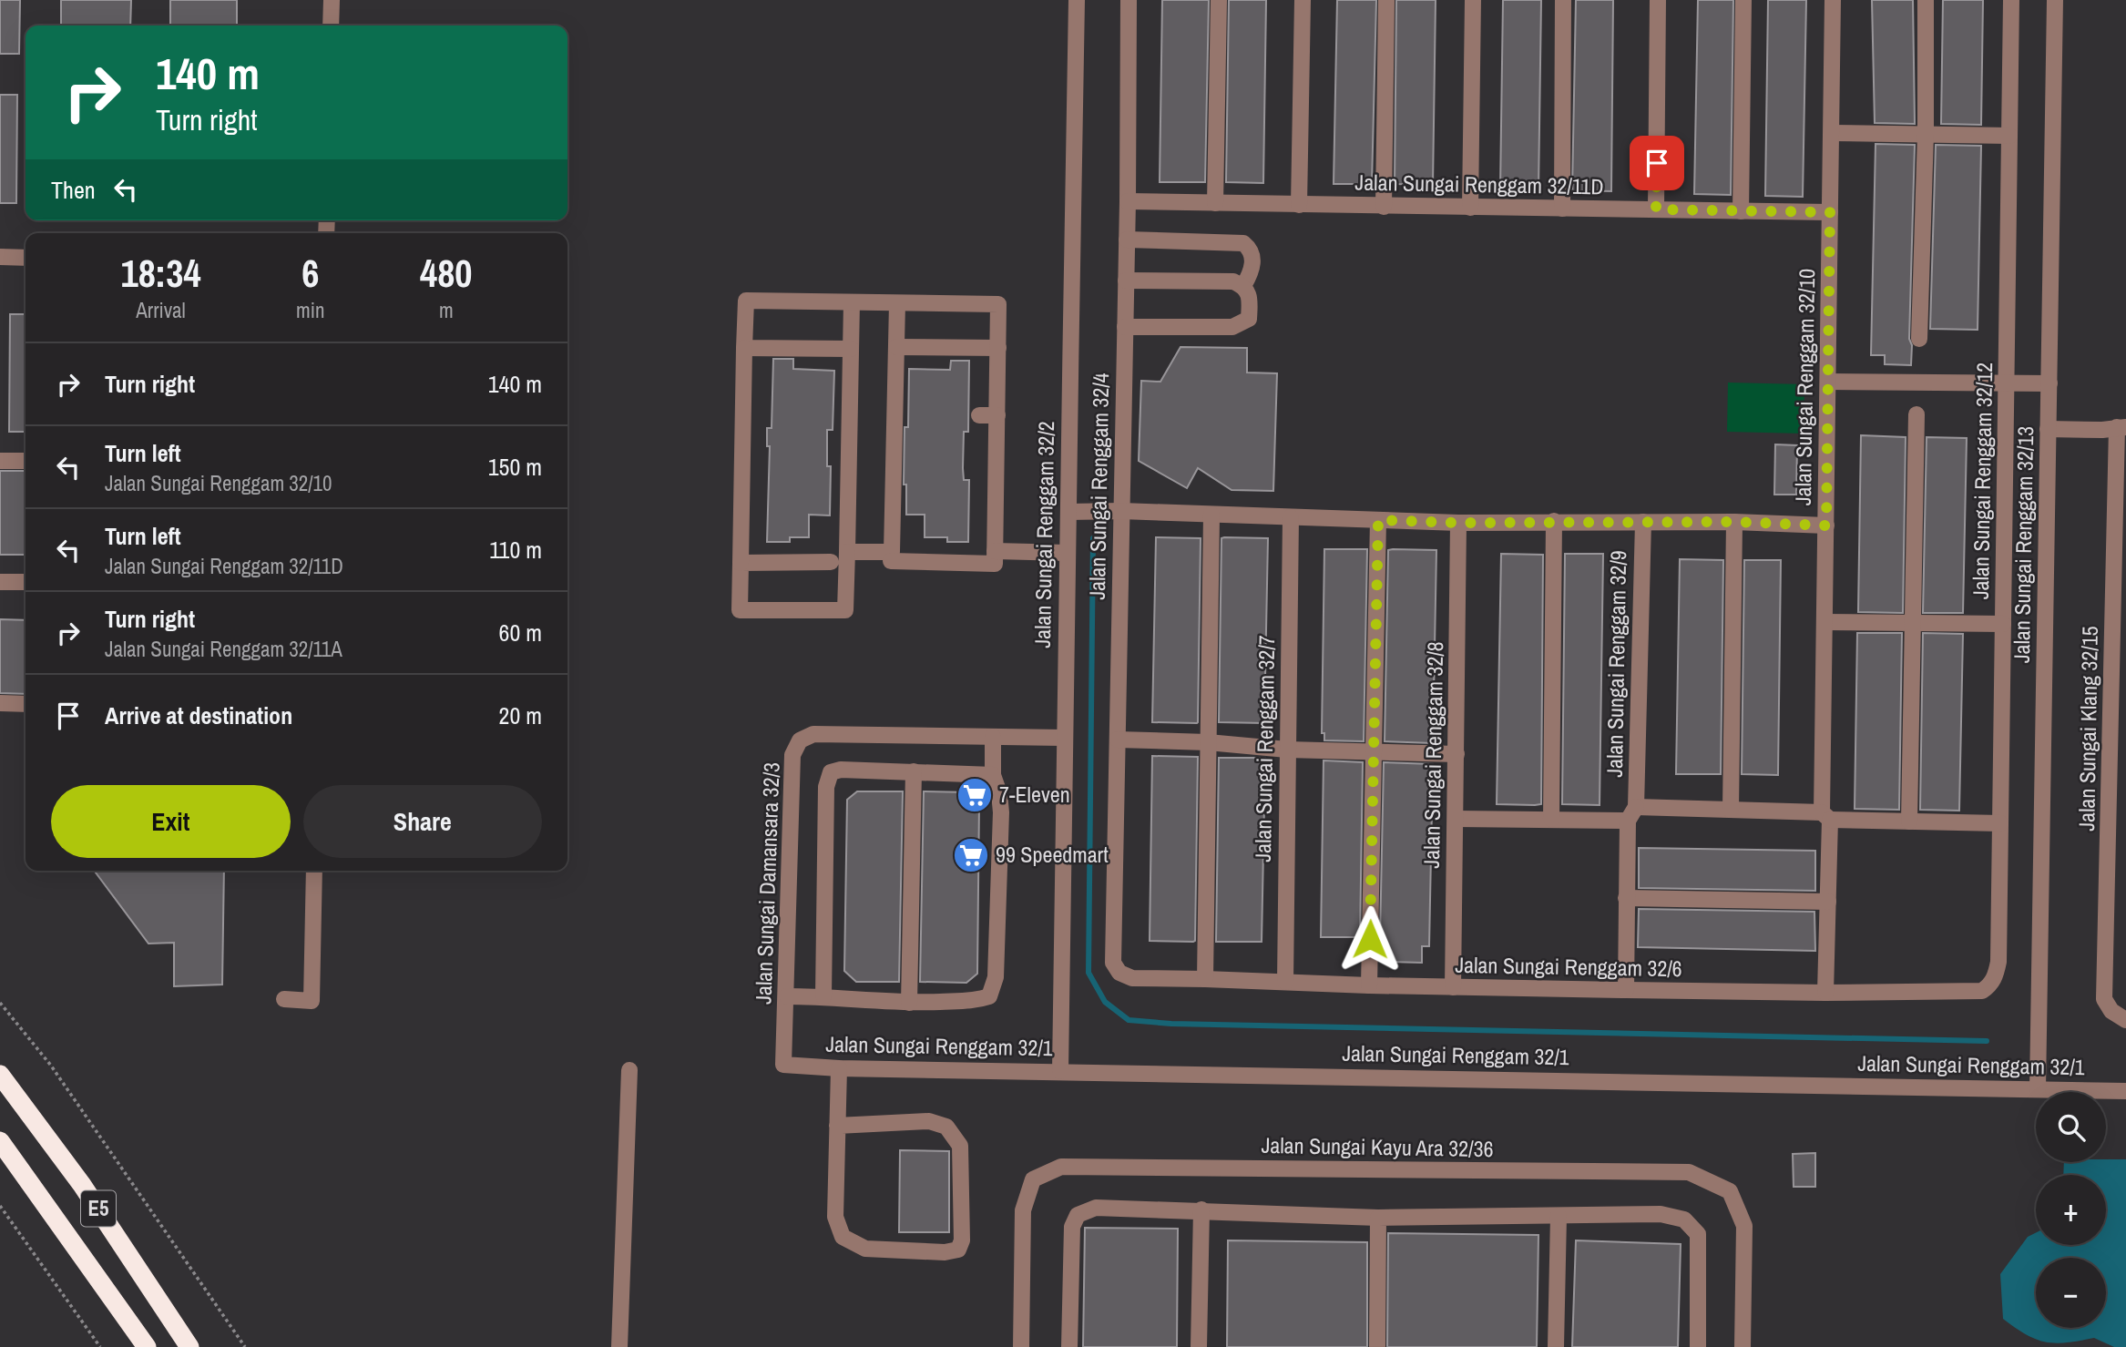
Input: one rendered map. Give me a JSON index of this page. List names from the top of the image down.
{
  "streets": {
    "highway": ["E5"],
    "street": [
      "Jalan Sungai Renggam 32/11D",
      "Jalan Sungai Renggam 32/10",
      "Jalan Sungai Renggam 32/12",
      "Jalan Sungai Renggam 32/4",
      "Jalan Sungai Renggam 32/2",
      "Jalan Sungai Renggam 32/13",
      "Jalan Sungai Renggam 32/9",
      "Jalan Sungai Klang 32/15",
      "Jalan Sungai Renggam 32/7",
      "Jalan Sungai Renggam 32/8",
      "Jalan Sungai Damansara 32/3",
      "Jalan Sungai Renggam 32/6",
      "Jalan Sungai Renggam 32/1",
      "Jalan Sungai Kayu Ara 32/36"
    ]
  },
  "crossings": [
    ["Jalan Sungai Renggam 32/11D", "Jalan Sungai Renggam 32/10"],
    ["Jalan Sungai Renggam 32/11D", "Jalan Sungai Renggam 32/4"],
    ["Jalan Sungai Renggam 32/10", "Jalan Sungai Renggam 32/6"],
    ["Jalan Sungai Renggam 32/12", "Jalan Sungai Renggam 32/6"],
    ["Jalan Sungai Renggam 32/4", "Jalan Sungai Renggam 32/6"],
    ["Jalan Sungai Renggam 32/2", "Jalan Sungai Damansara 32/3"],
    ["Jalan Sungai Renggam 32/2", "Jalan Sungai Renggam 32/1"],
    ["Jalan Sungai Renggam 32/13", "Jalan Sungai Renggam 32/1"],
    ["Jalan Sungai Renggam 32/9", "Jalan Sungai Renggam 32/6"],
    ["Jalan Sungai Renggam 32/7", "Jalan Sungai Renggam 32/6"],
    ["Jalan Sungai Renggam 32/8", "Jalan Sungai Renggam 32/6"],
    ["Jalan Sungai Damansara 32/3", "Jalan Sungai Renggam 32/1"]
  ],
  "places": {
    "supermarket": ["7-Eleven", "99 Speedmart"]
  },
  "page": {
    "turn": ["140 m", "Turn right"],
    "then": "Then",
    "eta": [
      "18:34",
      "Arrival",
      "6",
      "min",
      "480",
      "m"
    ],
    "list": [
      {
        "name": "Turn right",
        "value": "140 m"
      },
      {
        "name": "Turn left",
        "note": "Jalan Sungai Renggam 32/10",
        "value": "150 m"
      },
      {
        "name": "Turn left",
        "note": "Jalan Sungai Renggam 32/11D",
        "value": "110 m"
      },
      {
        "name": "Turn right",
        "note": "Jalan Sungai Renggam 32/11A",
        "value": "60 m"
      },
      {
        "name": "Arrive at destination",
        "value": "20 m"
      }
    ],
    "buttons": ["Exit", "Share"],
    "map_buttons": ["+", "−"]
  }
}
